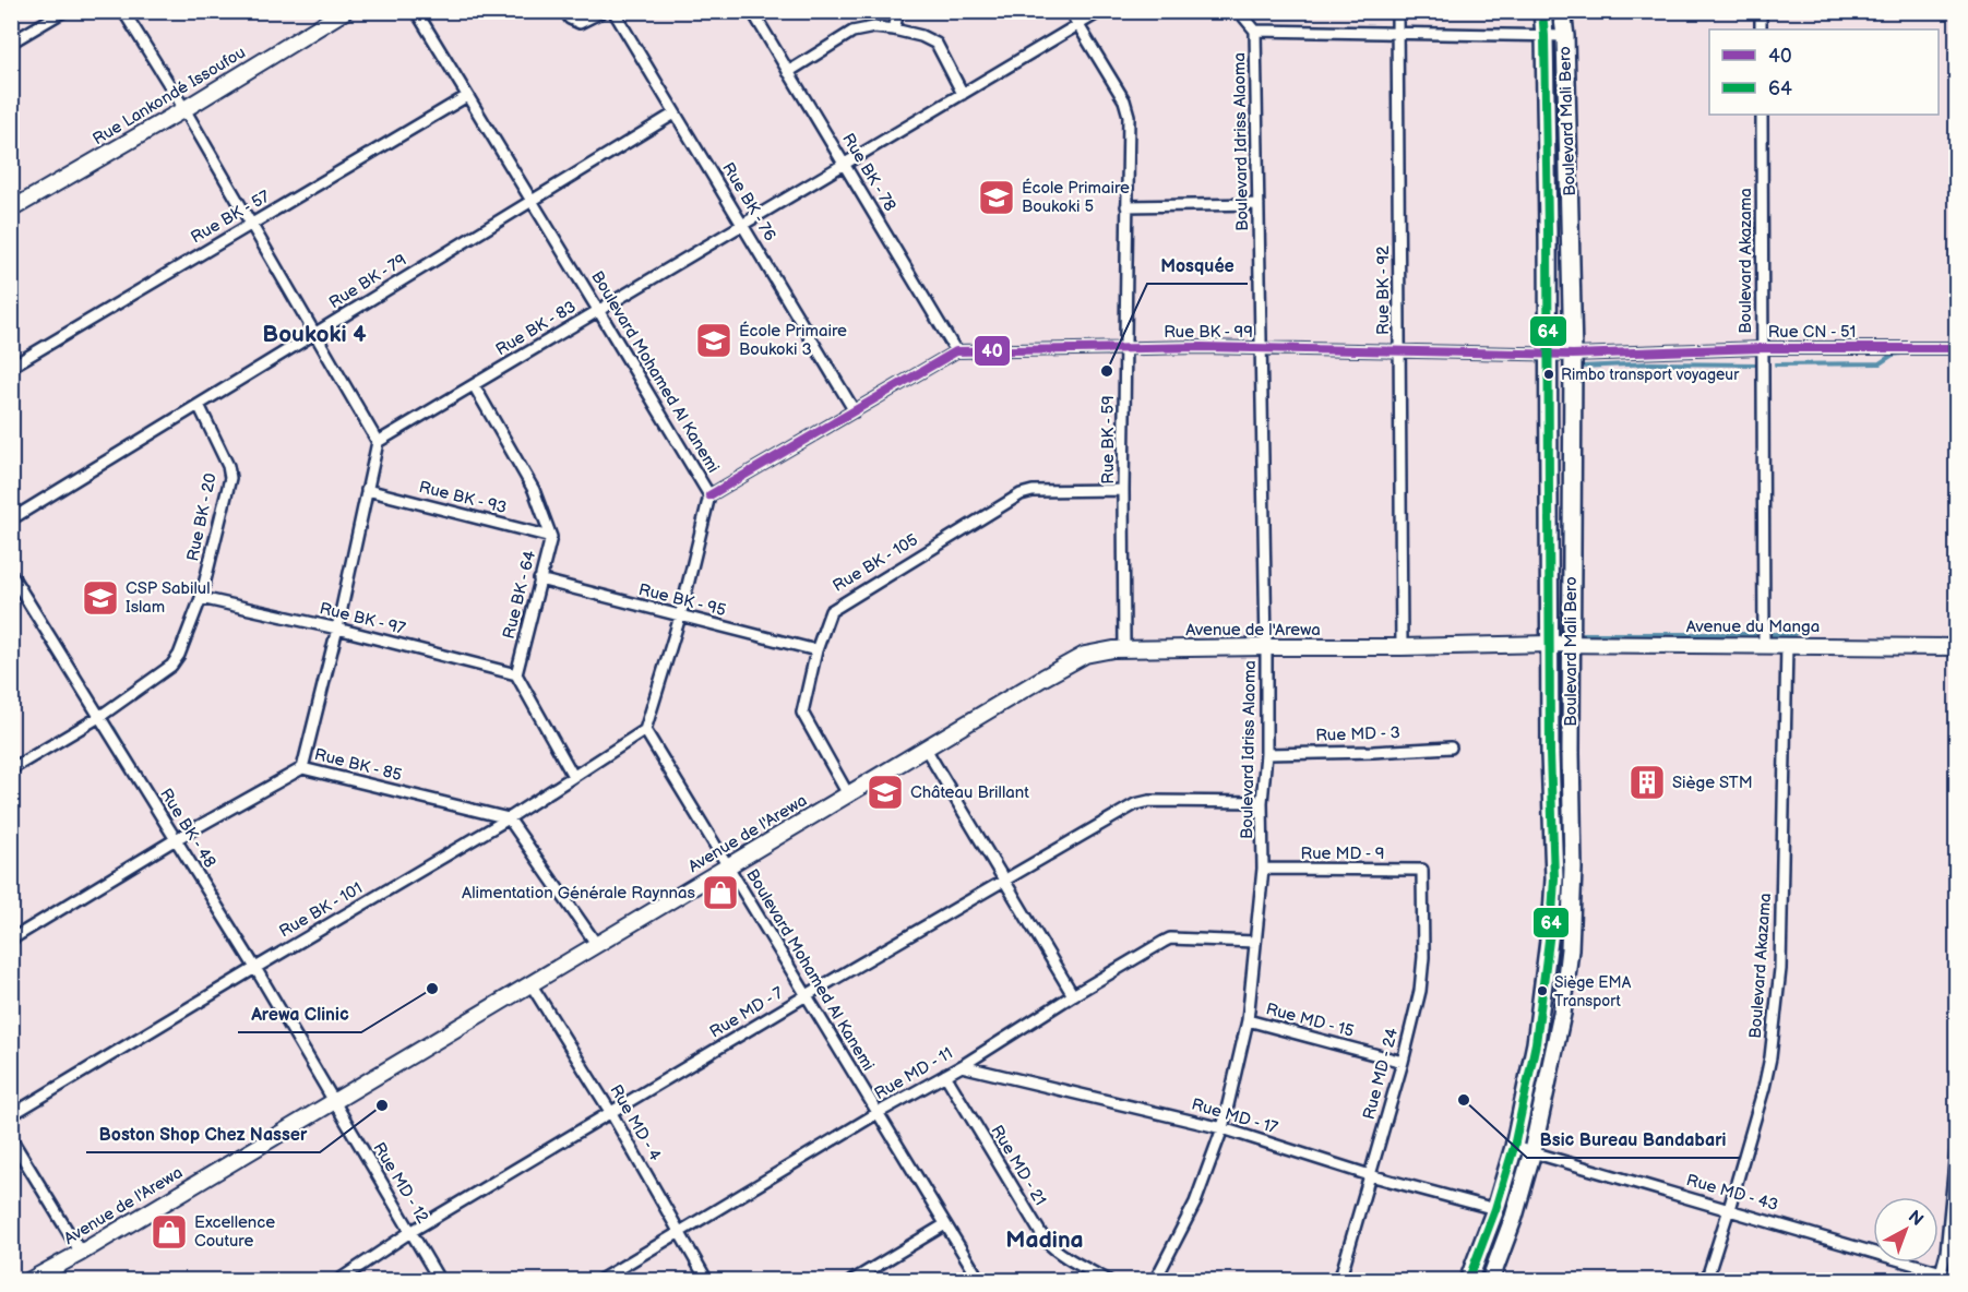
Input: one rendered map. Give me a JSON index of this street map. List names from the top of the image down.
{
  "streets": {
    "main road": ["Boulevard Mali Bero"],
    "street": [
      "Rue Lankondé Issoufou",
      "Boulevard Idriss Alaoma",
      "Rue BK - 78",
      "Rue BK - 76",
      "Rue BK - 57",
      "Boulevard Akazama",
      "Rue BK - 79",
      "Rue BK - 92",
      "Rue BK - 83",
      "Rue BK - 99",
      "Rue CN - 51",
      "Boulevard Mohamed Al Kanemi",
      "Rue BK - 59",
      "Rue BK - 93",
      "Rue BK - 20",
      "Rue BK - 105",
      "Rue BK - 64",
      "Rue BK - 95",
      "Rue BK - 97",
      "Avenue du Manga",
      "Avenue de l'Arewa",
      "Rue MD - 3",
      "Rue BK - 85",
      "Rue BK - 48",
      "Rue MD - 9",
      "Rue BK - 101",
      "Rue MD - 7",
      "Rue MD - 15",
      "Rue MD - 11",
      "Rue MD - 24",
      "Rue MD - 17",
      "Rue MD - 4",
      "Rue MD - 21",
      "Rue MD - 12",
      "Rue MD - 43"
    ]
  },
  "crossings": [
    ["Boulevard Mali Bero", "Rue BK - 99"],
    ["Boulevard Mali Bero", "Rue CN - 51"],
    ["Boulevard Mali Bero", "Avenue du Manga"],
    ["Boulevard Mali Bero", "Avenue de l'Arewa"],
    ["Boulevard Mali Bero", "Rue MD - 17"],
    ["Boulevard Mali Bero", "Rue MD - 43"],
    ["Boulevard Idriss Alaoma", "Rue BK - 99"],
    ["Boulevard Idriss Alaoma", "Avenue de l'Arewa"],
    ["Boulevard Idriss Alaoma", "Rue MD - 3"],
    ["Boulevard Idriss Alaoma", "Rue MD - 9"],
    ["Boulevard Idriss Alaoma", "Rue MD - 7"],
    ["Boulevard Idriss Alaoma", "Rue MD - 15"],
    ["Boulevard Idriss Alaoma", "Rue MD - 11"],
    ["Boulevard Idriss Alaoma", "Rue MD - 17"],
    ["Rue BK - 78", "Rue BK - 83"],
    ["Rue BK - 78", "Rue BK - 99"],
    ["Rue BK - 76", "Rue BK - 79"],
    ["Rue BK - 76", "Rue BK - 83"],
    ["Rue BK - 76", "Rue BK - 99"],
    ["Rue BK - 57", "Boulevard Mohamed Al Kanemi"],
    ["Boulevard Akazama", "Rue CN - 51"],
    ["Boulevard Akazama", "Avenue du Manga"],
    ["Boulevard Akazama", "Rue MD - 43"],
    ["Rue BK - 79", "Boulevard Mohamed Al Kanemi"],
    ["Rue BK - 79", "Rue BK - 20"],
    ["Rue BK - 92", "Rue BK - 99"],
    ["Rue BK - 92", "Avenue de l'Arewa"],
    ["Rue BK - 83", "Boulevard Mohamed Al Kanemi"],
    ["Rue BK - 83", "Rue BK - 59"],
    ["Rue BK - 83", "Rue BK - 64"],
    ["Rue BK - 99", "Rue CN - 51"],
    ["Rue BK - 99", "Boulevard Mohamed Al Kanemi"],
    ["Rue BK - 99", "Rue BK - 59"],
    ["Boulevard Mohamed Al Kanemi", "Rue BK - 95"],
    ["Boulevard Mohamed Al Kanemi", "Avenue de l'Arewa"],
    ["Boulevard Mohamed Al Kanemi", "Rue BK - 101"],
    ["Boulevard Mohamed Al Kanemi", "Rue MD - 7"],
    ["Boulevard Mohamed Al Kanemi", "Rue MD - 11"],
    ["Rue BK - 59", "Rue BK - 105"],
    ["Rue BK - 59", "Avenue de l'Arewa"],
    ["Rue BK - 93", "Rue BK - 64"],
    ["Rue BK - 20", "Rue BK - 97"],
    ["Rue BK - 20", "Rue BK - 48"],
    ["Rue BK - 105", "Rue BK - 95"],
    ["Rue BK - 105", "Avenue de l'Arewa"],
    ["Rue BK - 64", "Rue BK - 95"],
    ["Rue BK - 64", "Rue BK - 97"],
    ["Avenue du Manga", "Avenue de l'Arewa"],
    ["Avenue de l'Arewa", "Rue BK - 48"],
    ["Avenue de l'Arewa", "Rue MD - 4"],
    ["Avenue de l'Arewa", "Rue MD - 12"],
    ["Rue BK - 85", "Rue BK - 48"],
    ["Rue BK - 85", "Rue BK - 101"],
    ["Rue BK - 48", "Rue BK - 101"],
    ["Rue BK - 48", "Rue MD - 12"],
    ["Rue MD - 9", "Rue MD - 24"],
    ["Rue MD - 7", "Rue MD - 4"],
    ["Rue MD - 7", "Rue MD - 12"],
    ["Rue MD - 15", "Rue MD - 24"],
    ["Rue MD - 11", "Rue MD - 17"],
    ["Rue MD - 11", "Rue MD - 4"],
    ["Rue MD - 11", "Rue MD - 21"],
    ["Rue MD - 24", "Rue MD - 17"]
  ],
  "districts": ["Boukoki 4", "Madina"],
  "places": {
    "school or university": [
      "École Primaire Boukoki 5",
      "École Primaire Boukoki 3",
      "CSP Sabilul Islam",
      "Château Brillant"
    ],
    "other": [
      "Mosquée",
      "Rimbo transport voyageur",
      "Arewa Clinic",
      "Siège EMA Transport",
      "Bsic Bureau Bandabari",
      "Boston Shop Chez Nasser"
    ],
    "building": ["Siège STM"],
    "shop": ["Alimentation Générale Raynnas", "Excellence Couture"]
  },
  "lines": ["transit line 64", "transit line 40"],
  "legend": ["40", "64"],
  "north": "top right"
}
